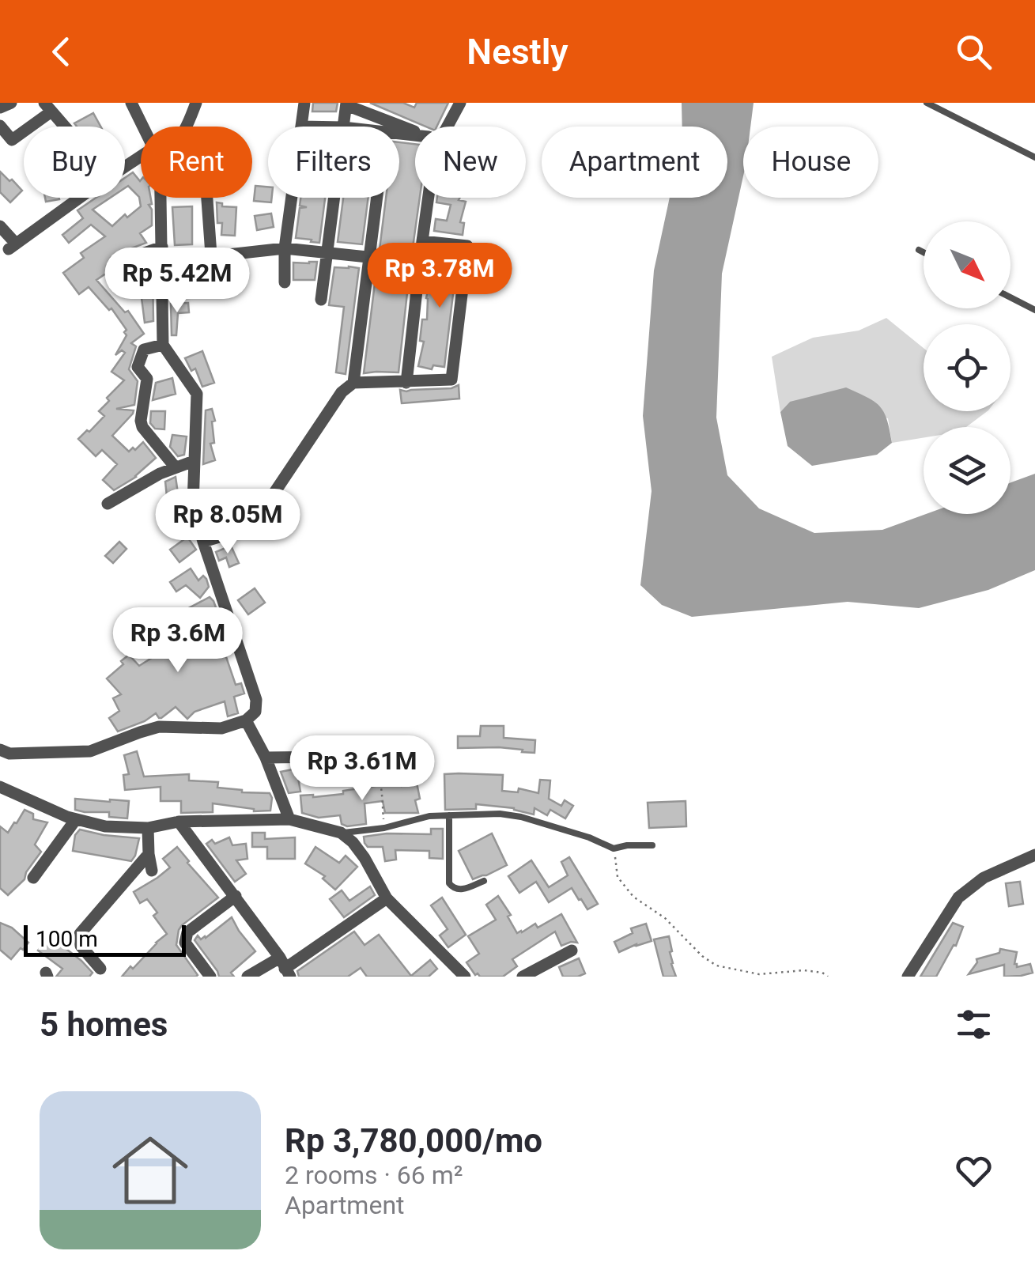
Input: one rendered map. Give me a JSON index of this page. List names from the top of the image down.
{
  "scale_bar": "100 m",
  "north": "bottom right",
  "page": {
    "header": "Nestly",
    "chip": [
      "Buy",
      "Rent",
      "Filters",
      "New",
      "Apartment",
      "House"
    ],
    "price": [
      "Rp 3.78M",
      "Rp 5.42M",
      "Rp 8.05M",
      "Rp 3.6M",
      "Rp 3.61M"
    ],
    "scale": "100 m",
    "heading": "5 homes",
    "list": [
      {
        "name": "Rp 3,780,000/mo",
        "note": "2 rooms · 66 m² · Apartment"
      }
    ]
  }
}
